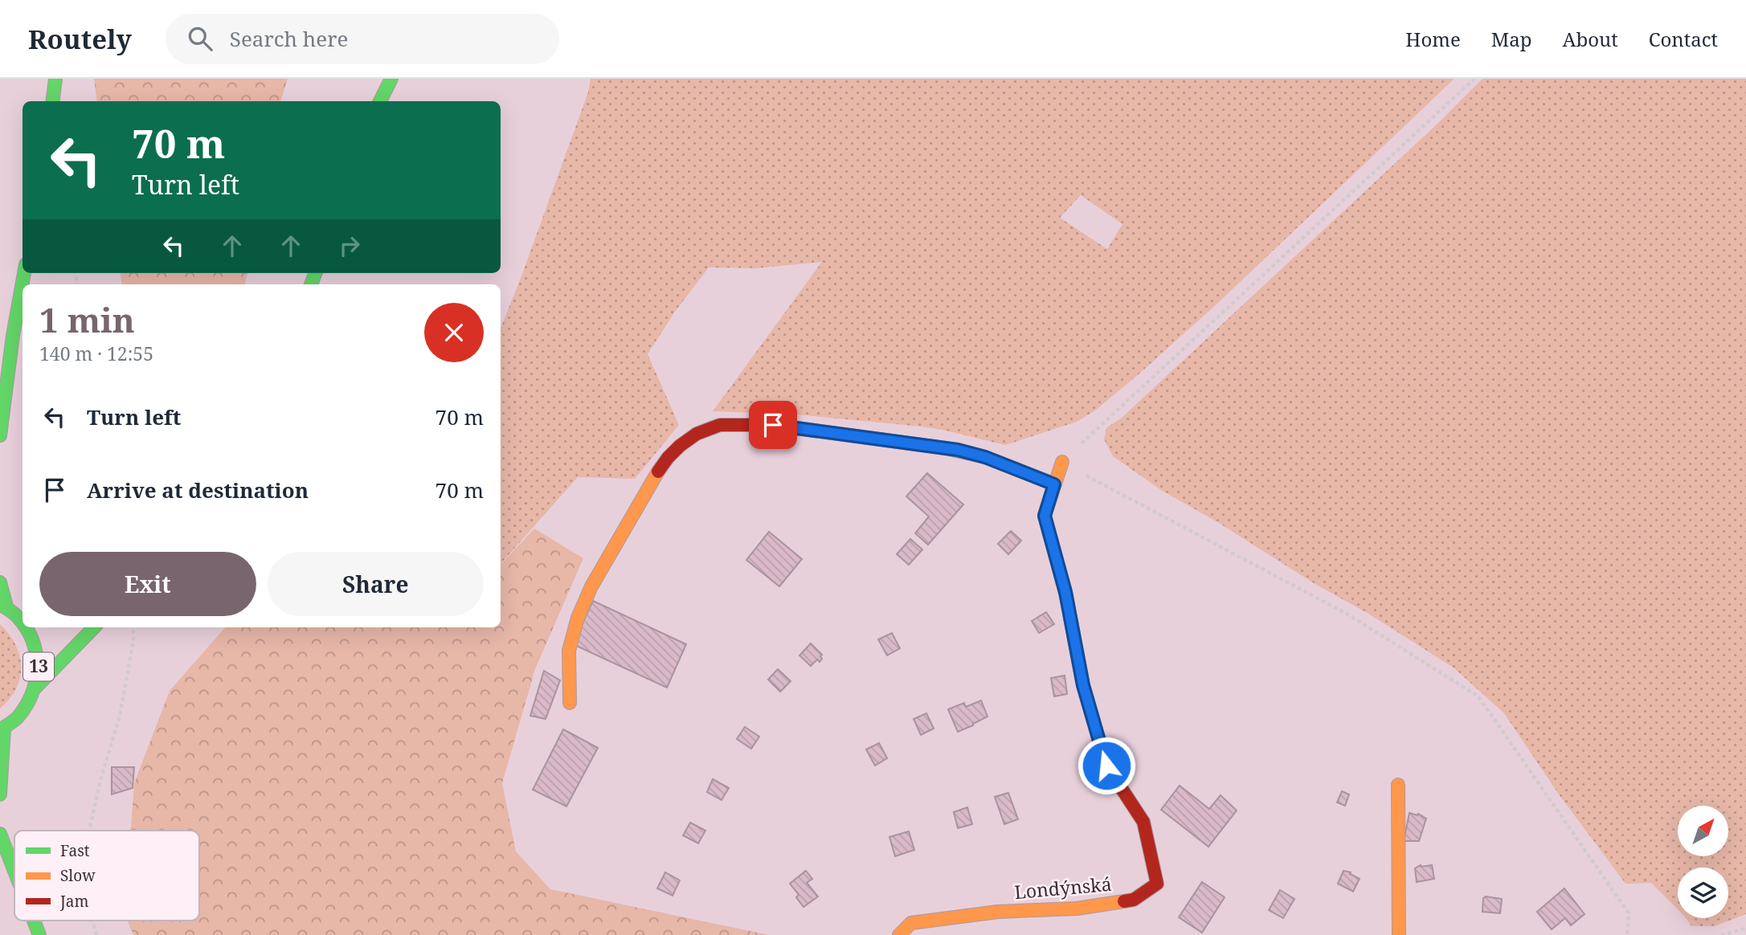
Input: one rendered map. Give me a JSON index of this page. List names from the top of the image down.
{
  "streets": {
    "street": ["13", "Londýnská"]
  },
  "legend": ["Fast", "Slow", "Jam"],
  "north": "top right",
  "page": {
    "header": "Routely",
    "search": "Search here",
    "nav": [
      "Home",
      "Map",
      "About",
      "Contact"
    ],
    "turn": ["70 m", "Turn left"],
    "heading": ["1 min", "140 m · 12:55"],
    "list": [
      {
        "name": "Turn left",
        "value": "70 m"
      },
      {
        "name": "Arrive at destination",
        "value": "70 m"
      }
    ],
    "buttons": ["Exit", "Share"]
  }
}
